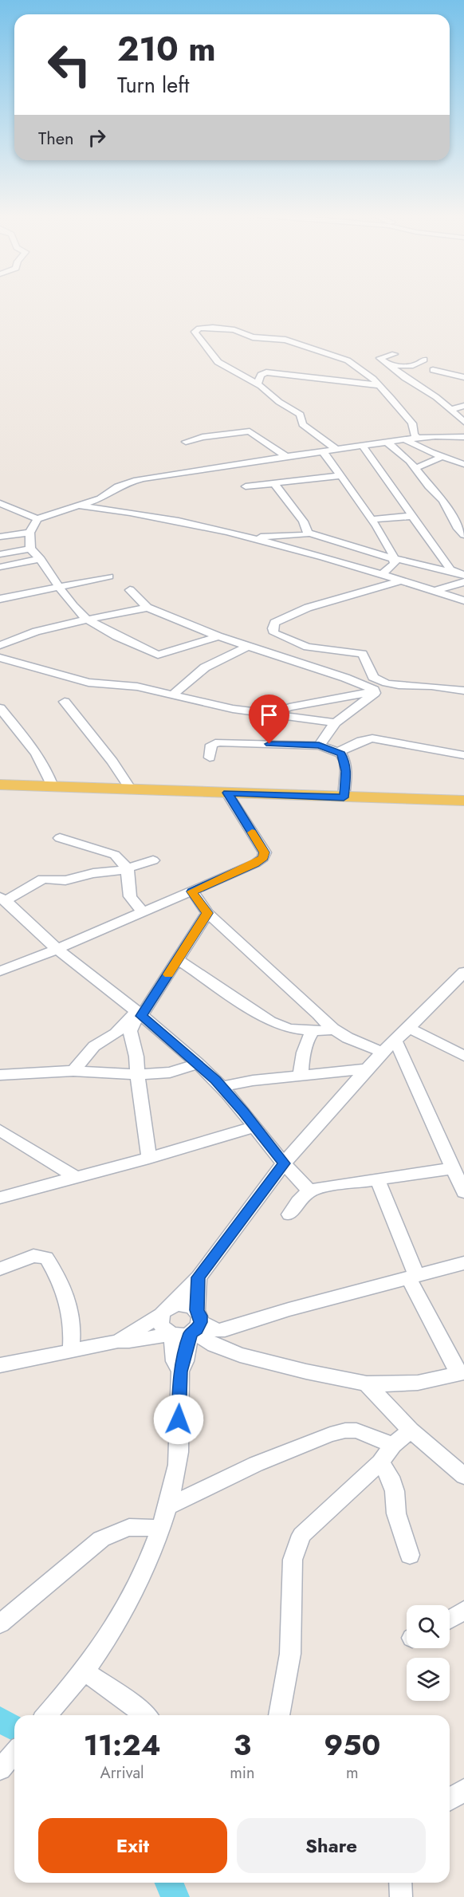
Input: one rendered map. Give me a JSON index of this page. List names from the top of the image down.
{
  "page": {
    "turn": ["210 m", "Turn left"],
    "then": "Then",
    "eta": [
      "11:24",
      "Arrival",
      "3",
      "min",
      "950",
      "m"
    ],
    "buttons": ["Exit", "Share"]
  }
}
